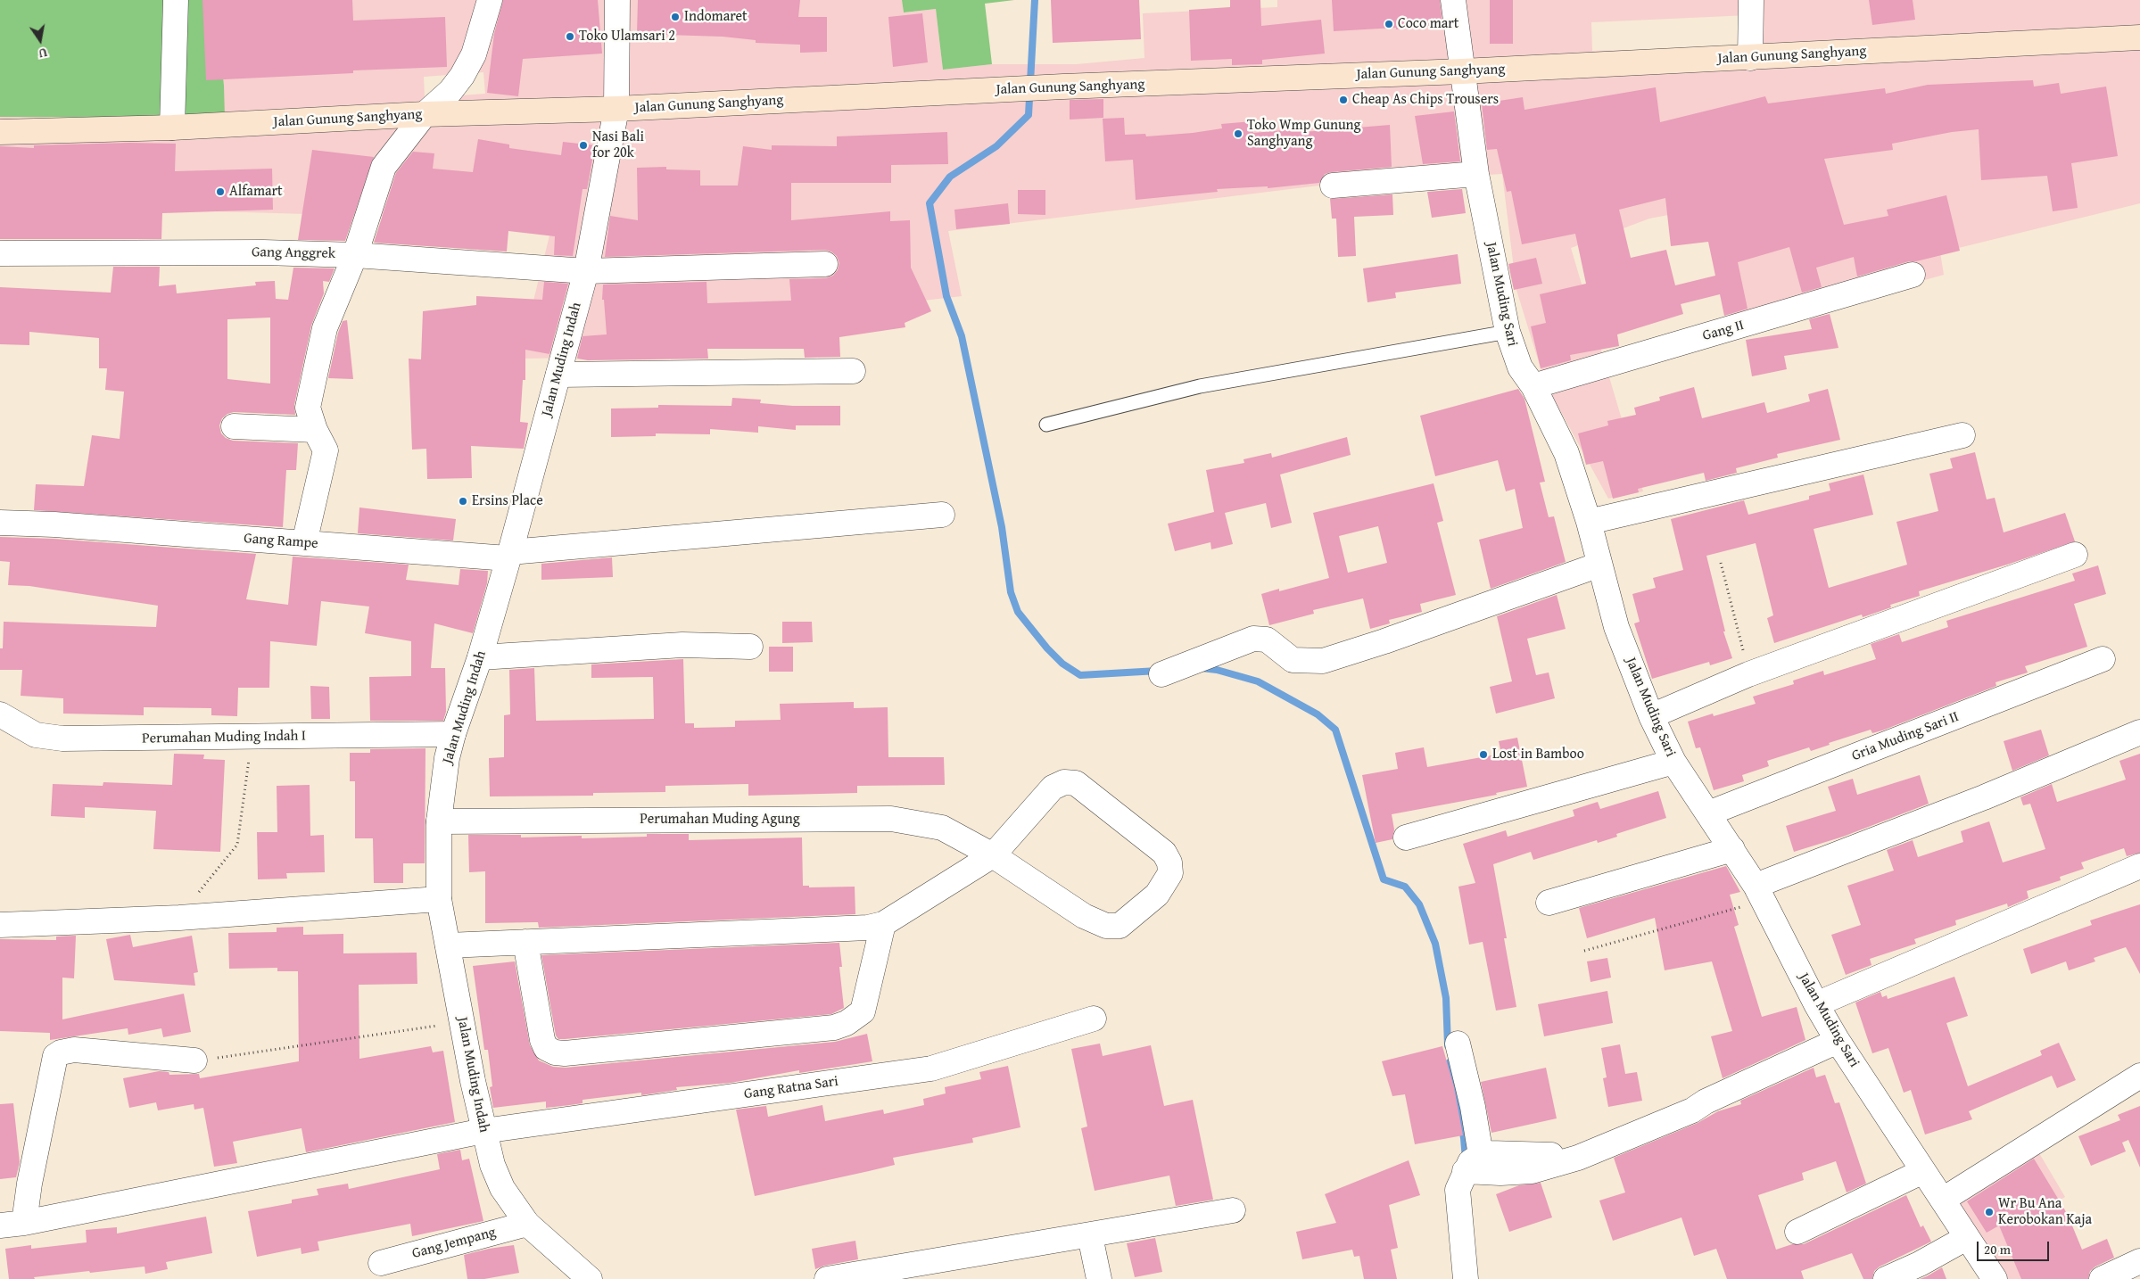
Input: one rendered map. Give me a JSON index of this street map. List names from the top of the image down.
{
  "streets": {
    "main road": ["Jalan Gunung Sanghyang"],
    "street": [
      "Gang Anggrek",
      "Jalan Muding Sari",
      "Gang II",
      "Jalan Muding Indah",
      "Gang Rampe",
      "Gria Muding Sari II",
      "Perumahan Muding Indah I",
      "Perumahan Muding Agung",
      "Gang Ratna Sari",
      "Gang Jempang"
    ]
  },
  "crossings": [
    ["Jalan Gunung Sanghyang", "Jalan Muding Sari"],
    ["Jalan Gunung Sanghyang", "Jalan Muding Indah"],
    ["Gang Anggrek", "Jalan Muding Indah"],
    ["Jalan Muding Sari", "Gang II"],
    ["Jalan Muding Sari", "Gria Muding Sari II"],
    ["Jalan Muding Indah", "Gang Rampe"],
    ["Jalan Muding Indah", "Perumahan Muding Indah I"],
    ["Jalan Muding Indah", "Perumahan Muding Agung"],
    ["Jalan Muding Indah", "Gang Ratna Sari"],
    ["Jalan Muding Indah", "Gang Jempang"]
  ],
  "places": [
    "Indomaret",
    "Coco mart",
    "Toko Ulamsari 2",
    "Cheap As Chips Trousers",
    "Toko Wmp Gunung Sanghyang",
    "Nasi Bali for 20k",
    "Alfamart",
    "Ersins Place",
    "Lost in Bamboo",
    "Wr Bu Ana Kerobokan Kaja"
  ],
  "scale_bar": "20 m",
  "north": "bottom"
}
